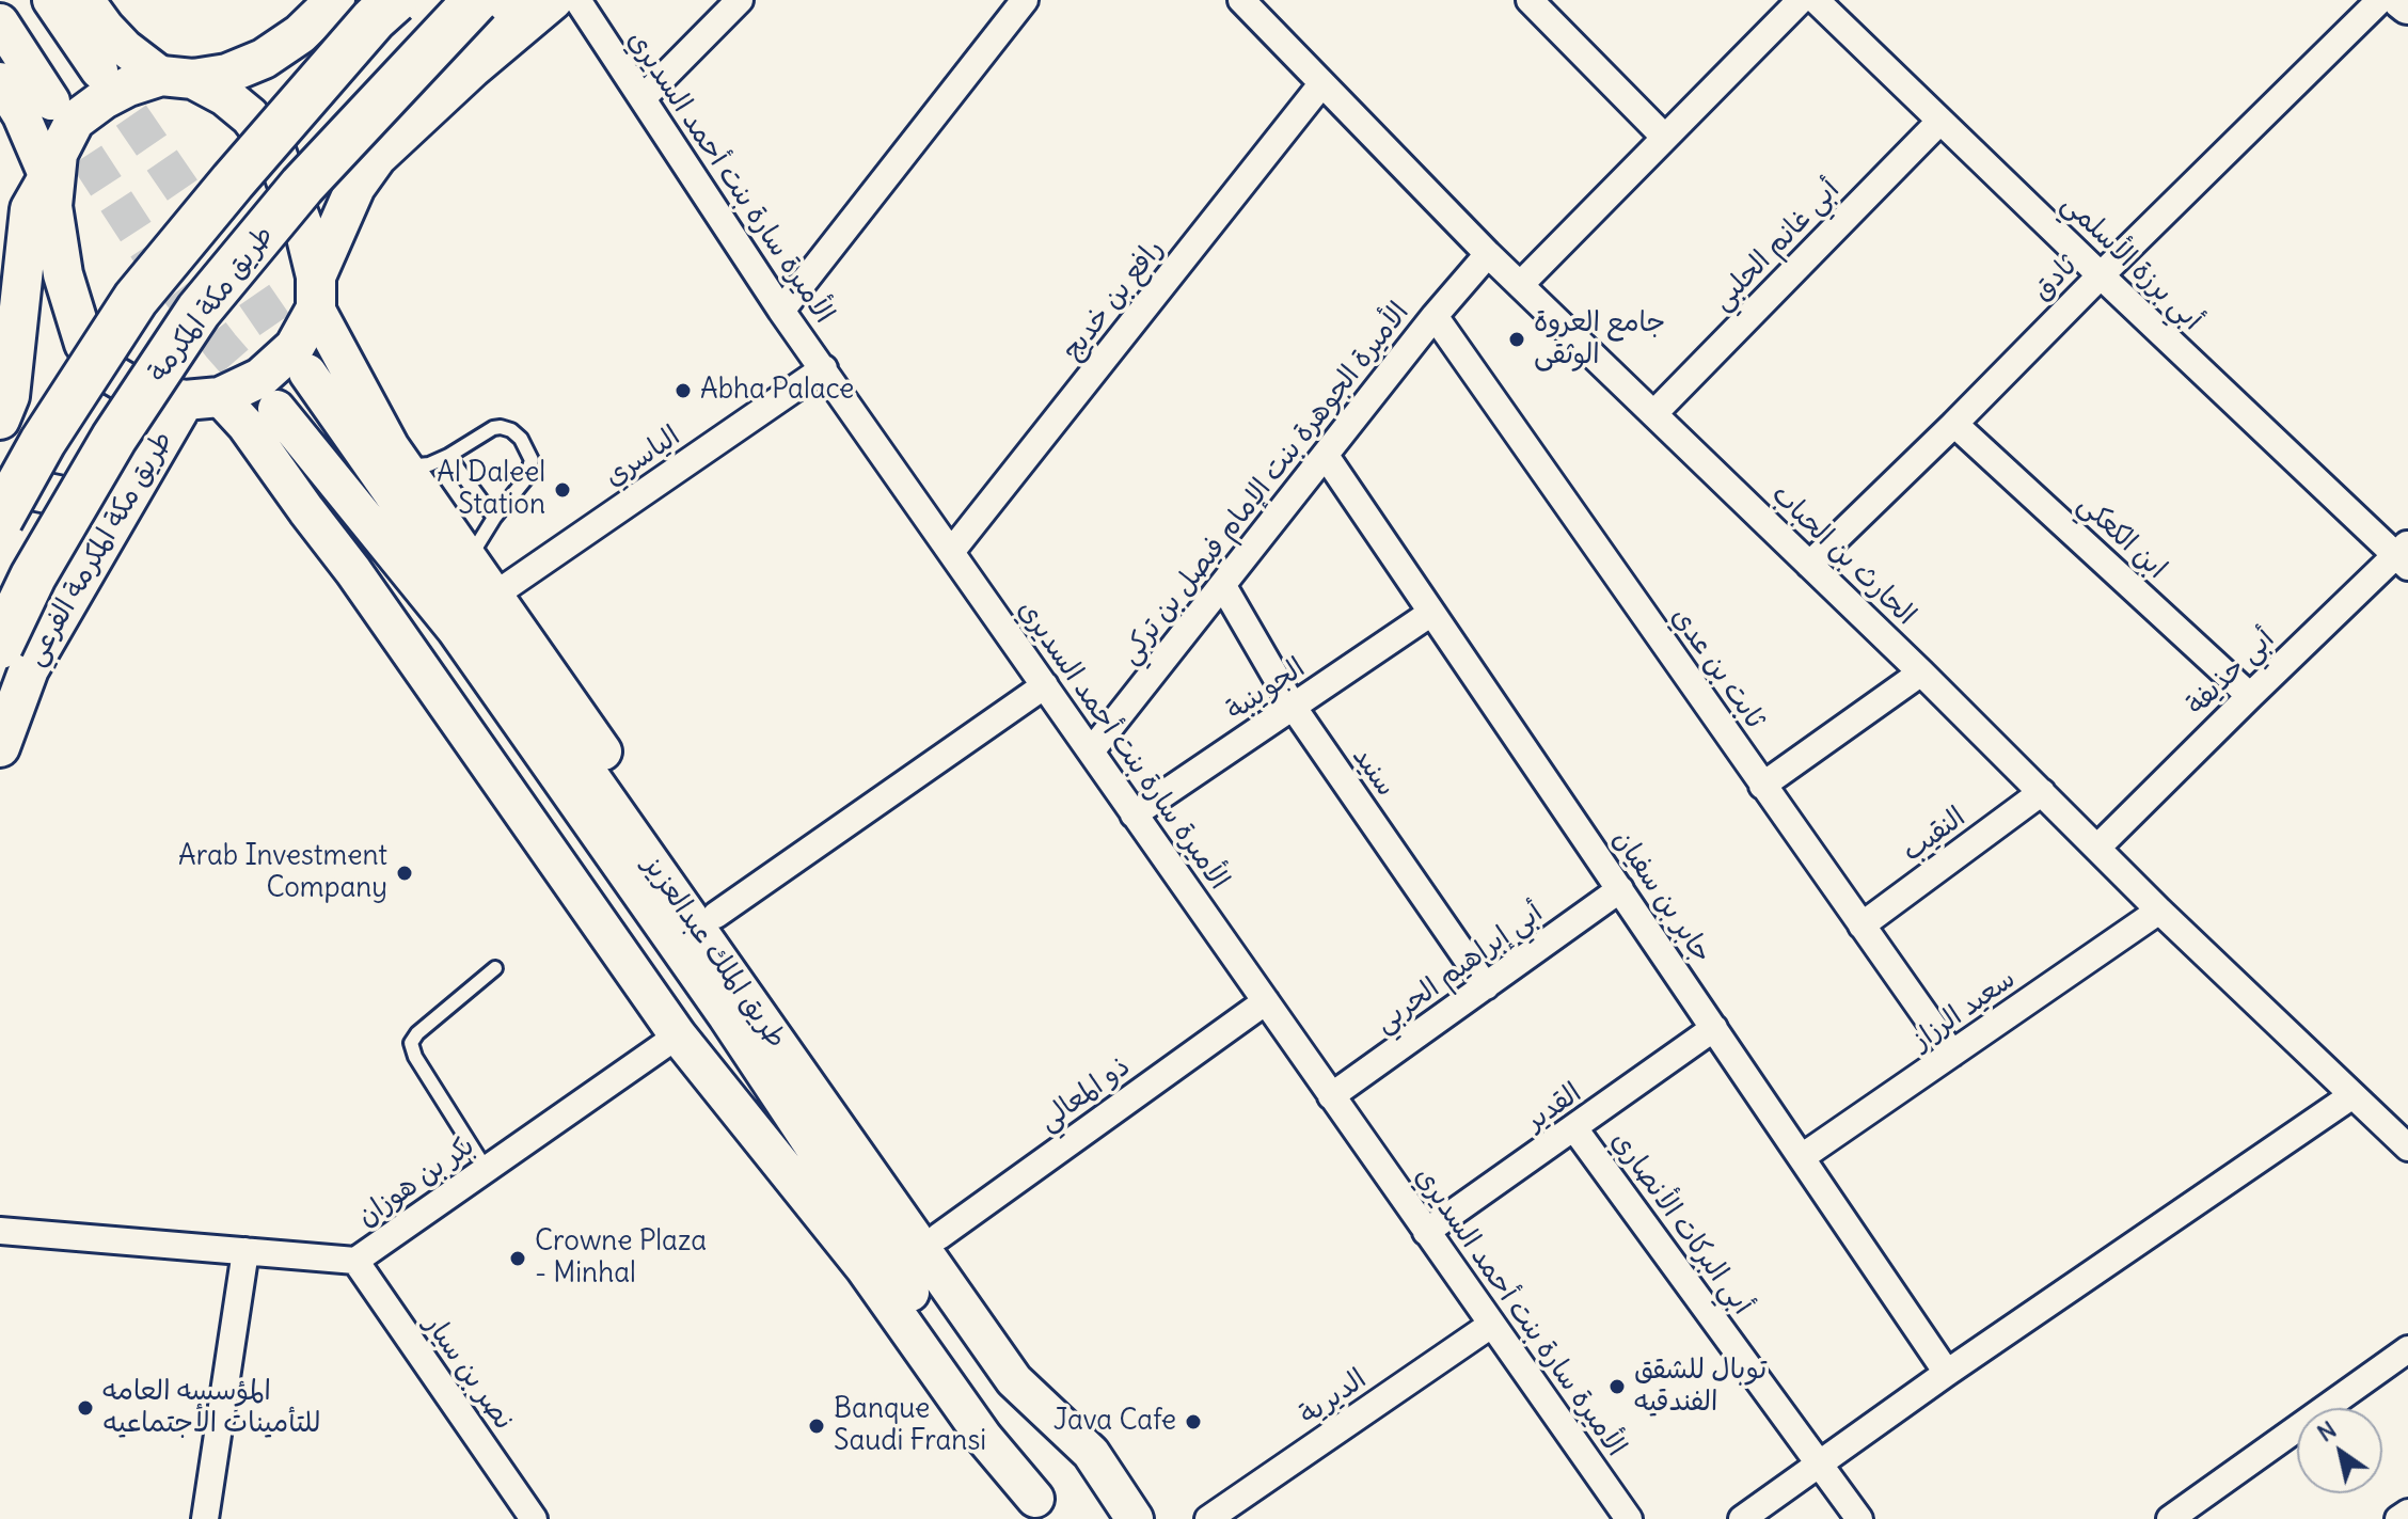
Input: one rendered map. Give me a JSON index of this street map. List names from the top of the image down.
{
  "streets": {
    "highway": ["طريق مكة المكرمة"],
    "main road": ["طريق مكة المكرمة الفرعي", "طريق الملك عبدالعزيز"],
    "street": [
      "الأميرة سارة بنت أحمد السديري",
      "أبي غانم الحلبي",
      "أبي برزة الأسلمي",
      "ثادق",
      "رافع بن خديج",
      "الياسري",
      "الأميرة الجوهرة بنت الإمام فيصل بن تركي",
      "ابن الكعكي",
      "الحارث بن الحباب",
      "ثابت بن عدي",
      "أبي حذيفة",
      "الجوينبة",
      "سنيد",
      "النقيب",
      "جابر بن سفيان",
      "أبي إبراهيم الحربي",
      "سعيد الرزاز",
      "ذو المعالي",
      "القدير",
      "بكر بن هوزان",
      "أبي البركات الأنصاري",
      "نصر بن سيار",
      "الديرية"
    ]
  },
  "crossings": [
    ["الأميرة سارة بنت أحمد السديري", "رافع بن خديج"],
    ["الأميرة سارة بنت أحمد السديري", "الياسري"],
    ["الأميرة سارة بنت أحمد السديري", "الأميرة الجوهرة بنت الإمام فيصل بن تركي"],
    ["الأميرة سارة بنت أحمد السديري", "الجوينبة"],
    ["الأميرة سارة بنت أحمد السديري", "أبي إبراهيم الحربي"],
    ["الأميرة سارة بنت أحمد السديري", "ذو المعالي"],
    ["الأميرة سارة بنت أحمد السديري", "القدير"],
    ["الأميرة سارة بنت أحمد السديري", "الديرية"],
    ["أبي غانم الحلبي", "أبي برزة الأسلمي"],
    ["أبي غانم الحلبي", "الحارث بن الحباب"],
    ["أبي برزة الأسلمي", "ثادق"],
    ["أبي برزة الأسلمي", "أبي حذيفة"],
    ["ثادق", "ابن الكعكي"],
    ["ثادق", "الحارث بن الحباب"],
    ["رافع بن خديج", "الحارث بن الحباب"],
    ["الأميرة الجوهرة بنت الإمام فيصل بن تركي", "الحارث بن الحباب"],
    ["الأميرة الجوهرة بنت الإمام فيصل بن تركي", "ثابت بن عدي"],
    ["الأميرة الجوهرة بنت الإمام فيصل بن تركي", "سنيد"],
    ["الأميرة الجوهرة بنت الإمام فيصل بن تركي", "جابر بن سفيان"],
    ["ابن الكعكي", "أبي حذيفة"],
    ["الحارث بن الحباب", "أبي حذيفة"],
    ["الحارث بن الحباب", "النقيب"],
    ["الحارث بن الحباب", "سعيد الرزاز"],
    ["ثابت بن عدي", "النقيب"],
    ["ثابت بن عدي", "سعيد الرزاز"],
    ["الجوينبة", "سنيد"],
    ["الجوينبة", "جابر بن سفيان"],
    ["سنيد", "أبي إبراهيم الحربي"],
    ["جابر بن سفيان", "أبي إبراهيم الحربي"],
    ["جابر بن سفيان", "سعيد الرزاز"],
    ["جابر بن سفيان", "القدير"],
    ["القدير", "أبي البركات الأنصاري"],
    ["بكر بن هوزان", "نصر بن سيار"]
  ],
  "places": [
    "جامع العروة الوثقى",
    "Abha Palace",
    "Al Daleel Station",
    "Arab Investment Company",
    "Crowne Plaza - Minhal",
    "توبال للشقق الفندقيه",
    "المؤسسه العامه للتأمينات الأجتماعيه",
    "Java Cafe",
    "Banque Saudi Fransi"
  ],
  "north": "top left"
}
